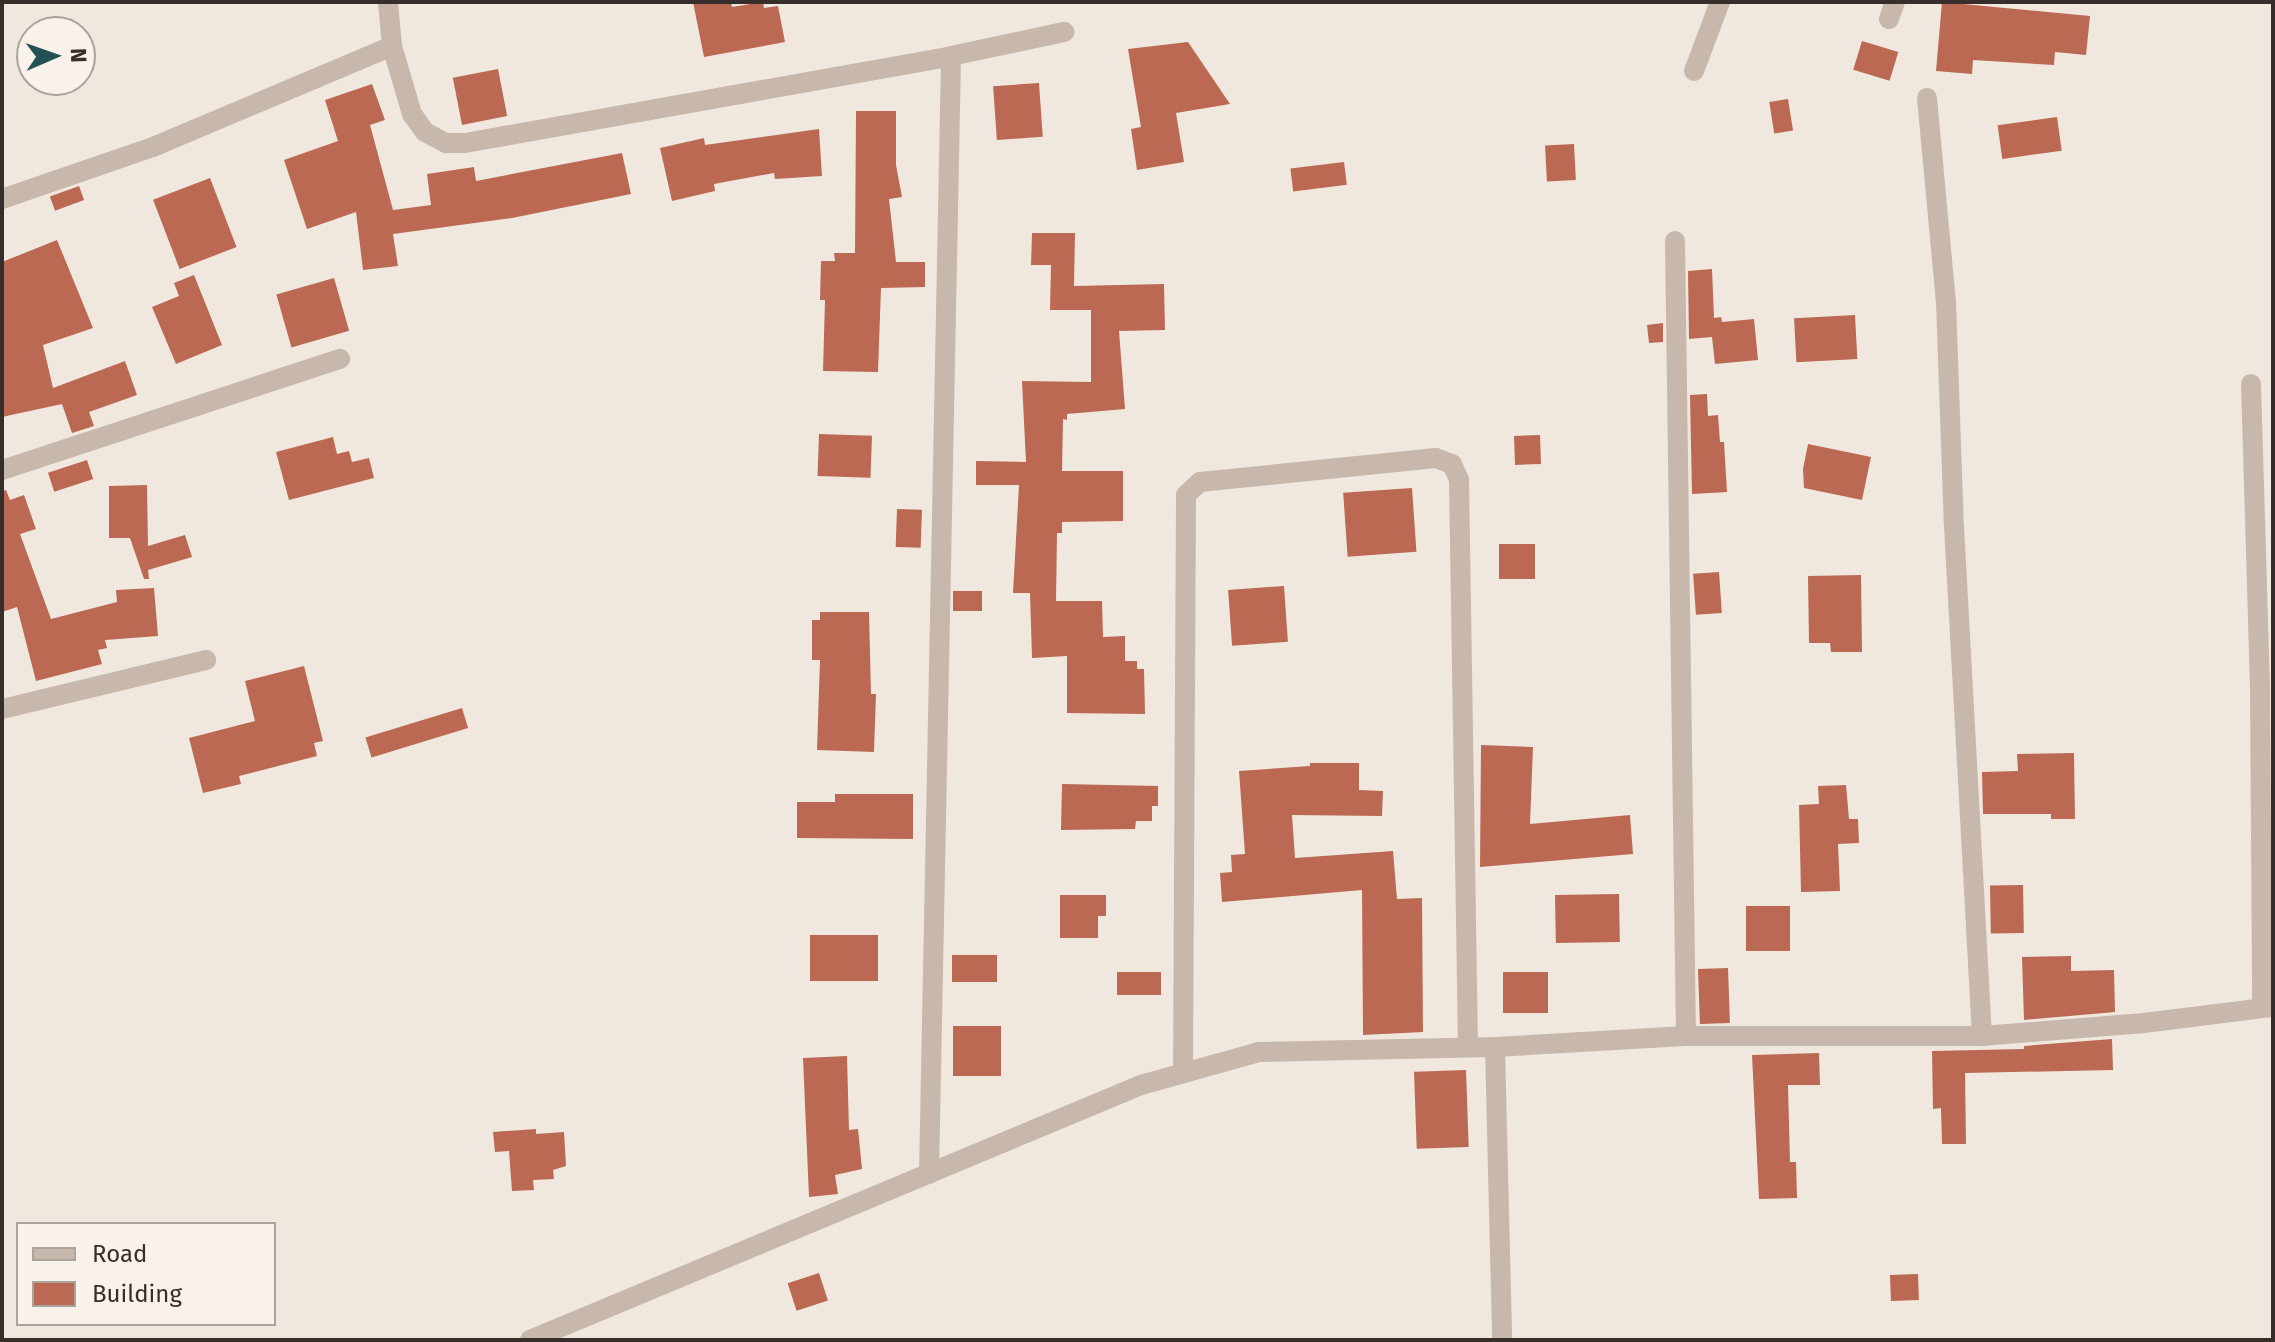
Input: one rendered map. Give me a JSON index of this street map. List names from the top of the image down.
{
  "legend": ["Road", "Building"],
  "north": "right"
}
